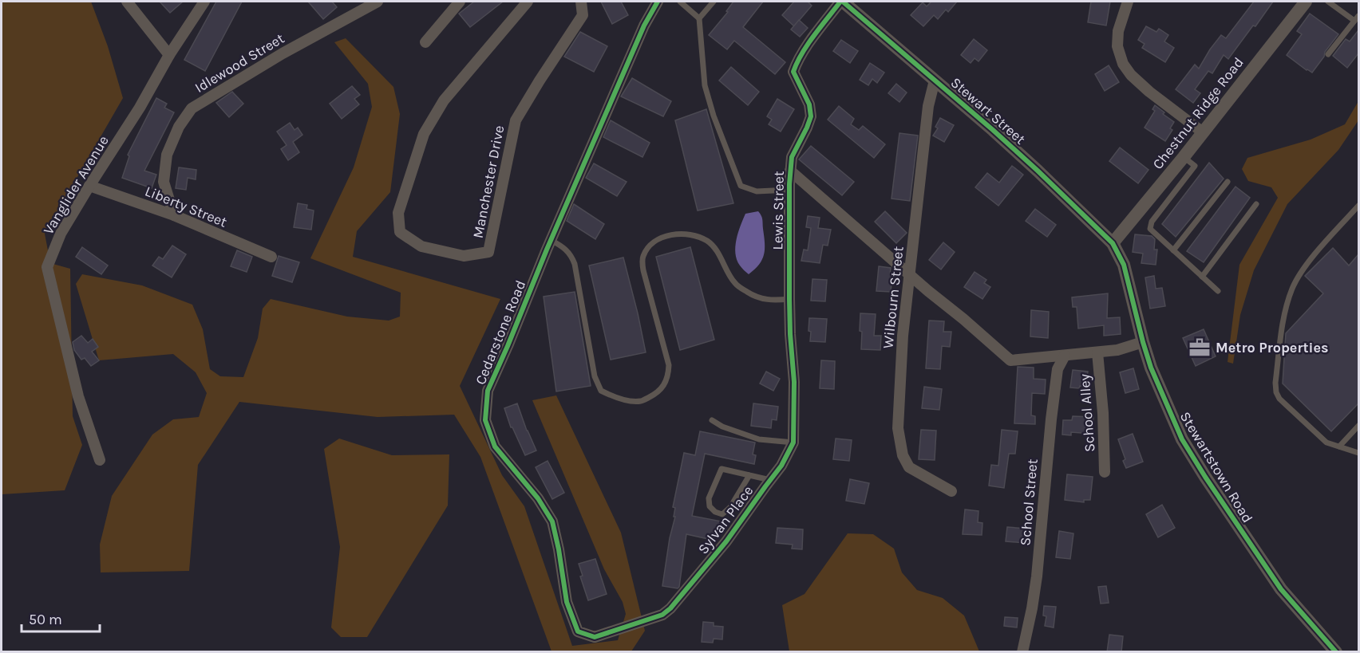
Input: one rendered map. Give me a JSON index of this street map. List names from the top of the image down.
{
  "streets": {
    "street": [
      "Idlewood Street",
      "Stewart Street",
      "Chestnut Ridge Road",
      "Manchester Drive",
      "Vanglider Avenue",
      "Liberty Street",
      "Lewis Street",
      "Wilbourn Street",
      "Cedarstone Road",
      "School Alley",
      "Stewartstown Road",
      "School Street",
      "Sylvan Place"
    ]
  },
  "crossings": [
    ["Idlewood Street", "Liberty Street"],
    ["Stewart Street", "Chestnut Ridge Road"],
    ["Stewart Street", "Lewis Street"],
    ["Stewart Street", "Wilbourn Street"],
    ["Stewart Street", "Stewartstown Road"],
    ["Chestnut Ridge Road", "Stewartstown Road"],
    ["Vanglider Avenue", "Liberty Street"],
    ["Lewis Street", "Sylvan Place"],
    ["Cedarstone Road", "Sylvan Place"]
  ],
  "places": {
    "office": ["Metro Properties"]
  },
  "scale_bar": "50 m"
}
